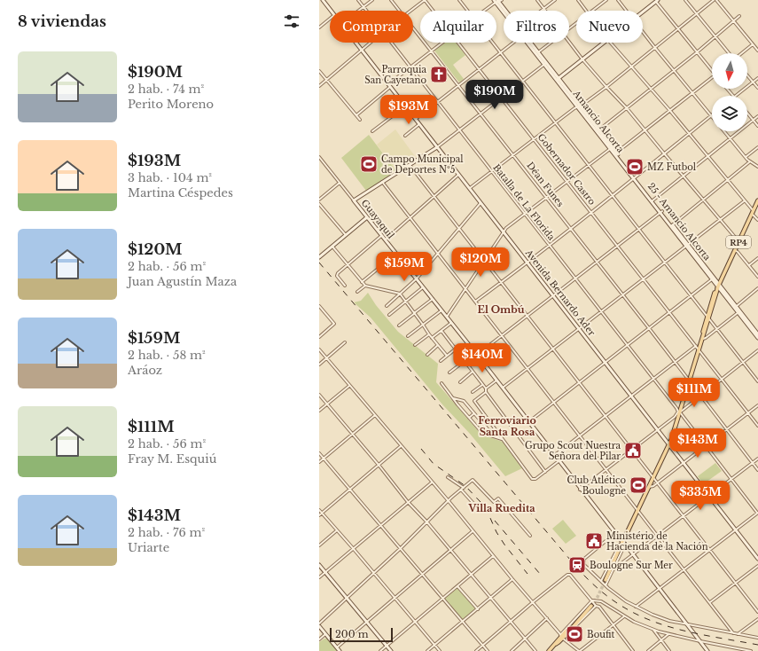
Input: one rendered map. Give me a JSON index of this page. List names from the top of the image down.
{
  "streets": {
    "main road": ["RP4"],
    "street": [
      "Amancio Alcorta",
      "Gobernador Castro",
      "Déan Funes",
      "Batalla de La Florida",
      "Guayaquil",
      "25 - Amancio Alcorta",
      "Avenida Bernardo Ader"
    ]
  },
  "crossings": [
    ["Amancio Alcorta", "25 - Amancio Alcorta"],
    ["Gobernador Castro", "RP4"],
    ["Déan Funes", "RP4"],
    ["Batalla de La Florida", "RP4"],
    ["Guayaquil", "RP4"],
    ["25 - Amancio Alcorta", "RP4"],
    ["RP4", "Avenida Bernardo Ader"]
  ],
  "districts": ["El Ombú", "Ferroviario Santa Rosa", "Villa Ruedita"],
  "places": {
    "church": ["Parroquia San Cayetano"],
    "sports": [
      "Campo Municipal de Deportes Nº5",
      "MZ Futbol",
      "Club Atlético Boulogne",
      "Boufit"
    ],
    "public building": ["Grupo Scout Nuestra Señora del Pilar", "Ministério de Hacienda de la Nación"],
    "station": ["Boulogne Sur Mer"]
  },
  "scale_bar": "200 m",
  "north": "bottom",
  "page": {
    "heading": "8 viviendas",
    "chip": [
      "Comprar",
      "Alquilar",
      "Filtros",
      "Nuevo"
    ],
    "list": [
      {
        "name": "$190M",
        "note": "2 hab. · 74 m² · Perito Moreno"
      },
      {
        "name": "$193M",
        "note": "3 hab. · 104 m² · Martina Céspedes"
      },
      {
        "name": "$120M",
        "note": "2 hab. · 56 m² · Juan Agustín Maza"
      },
      {
        "name": "$159M",
        "note": "2 hab. · 58 m² · Aráoz"
      },
      {
        "name": "$111M",
        "note": "2 hab. · 56 m² · Fray M. Esquiú"
      },
      {
        "name": "$143M",
        "note": "2 hab. · 76 m² · Uriarte"
      }
    ],
    "price": [
      "$190M",
      "$193M",
      "$120M",
      "$159M",
      "$140M",
      "$111M",
      "$143M",
      "$335M"
    ],
    "scale": "200 m"
  }
}
